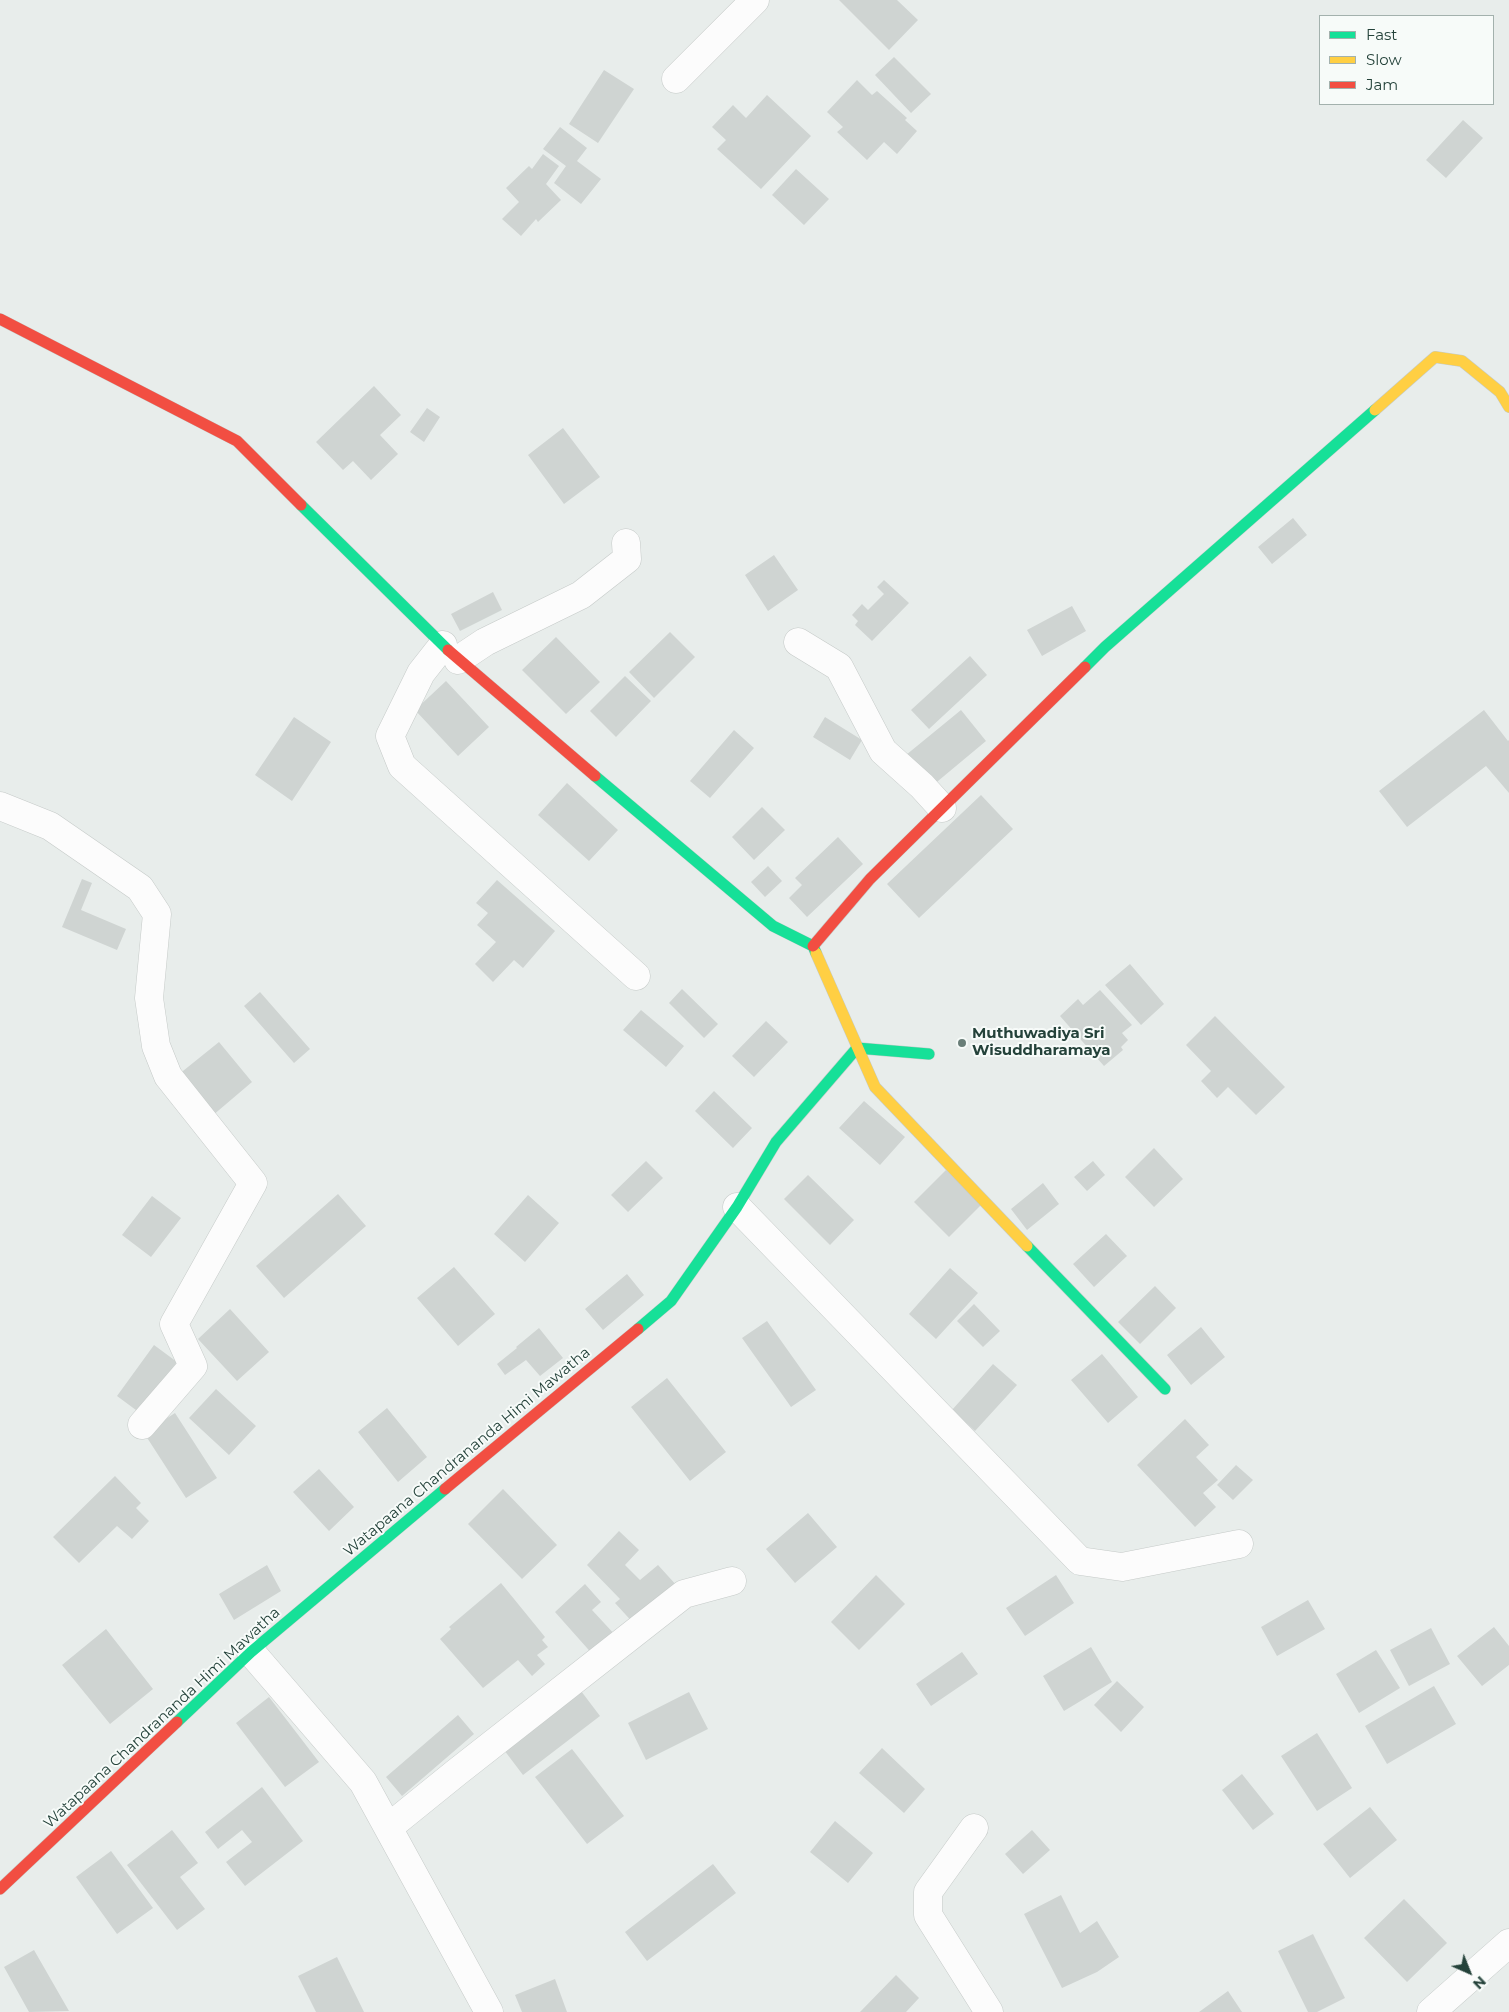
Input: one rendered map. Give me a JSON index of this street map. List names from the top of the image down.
{
  "streets": {
    "street": ["Watapaana Chandrananda Himi Mawatha"]
  },
  "places": ["Muthuwadiya Sri Wisuddharamaya"],
  "legend": ["Fast", "Slow", "Jam"],
  "north": "bottom right"
}
